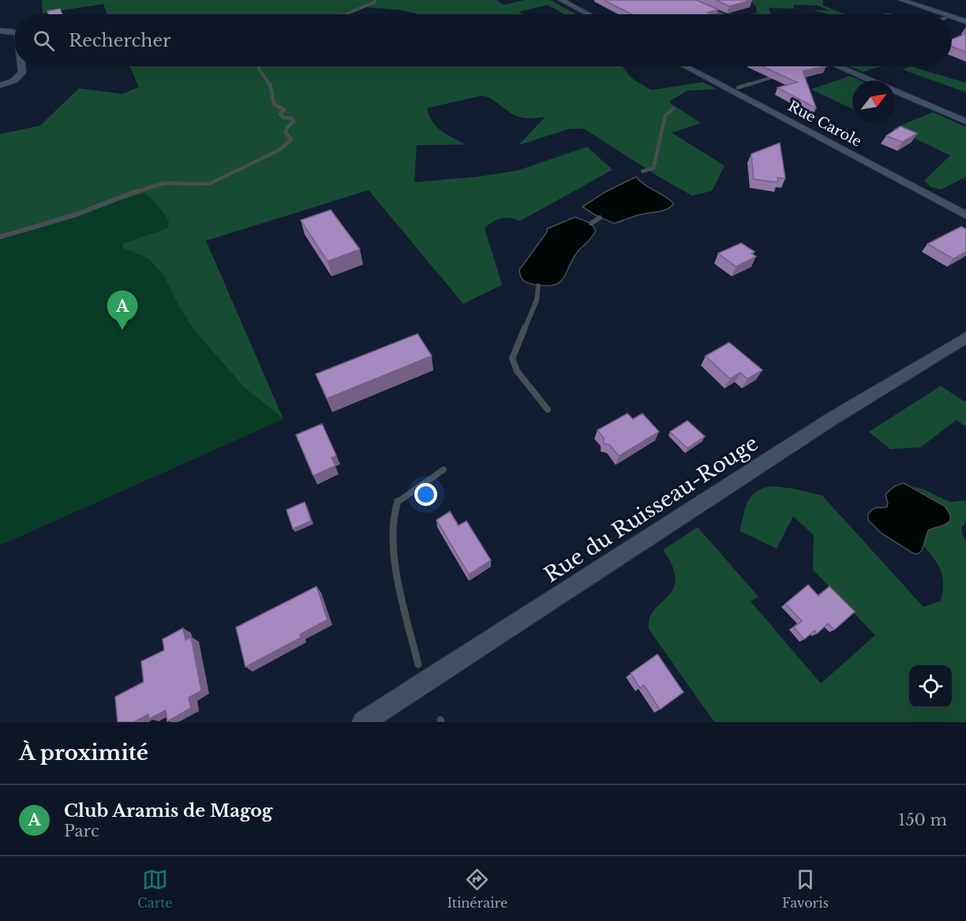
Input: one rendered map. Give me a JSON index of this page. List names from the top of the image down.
{
  "streets": {
    "street": ["Rue Carole", "Rue du Ruisseau-Rouge"]
  },
  "north": "top right",
  "page": {
    "search": "Rechercher",
    "pins": "A",
    "heading": "À proximité",
    "list": [
      {
        "mark": "A",
        "name": "Club Aramis de Magog",
        "note": "Parc",
        "value": "150 m"
      }
    ],
    "nav": ["Carte", "Itinéraire", "Favoris"]
  }
}
